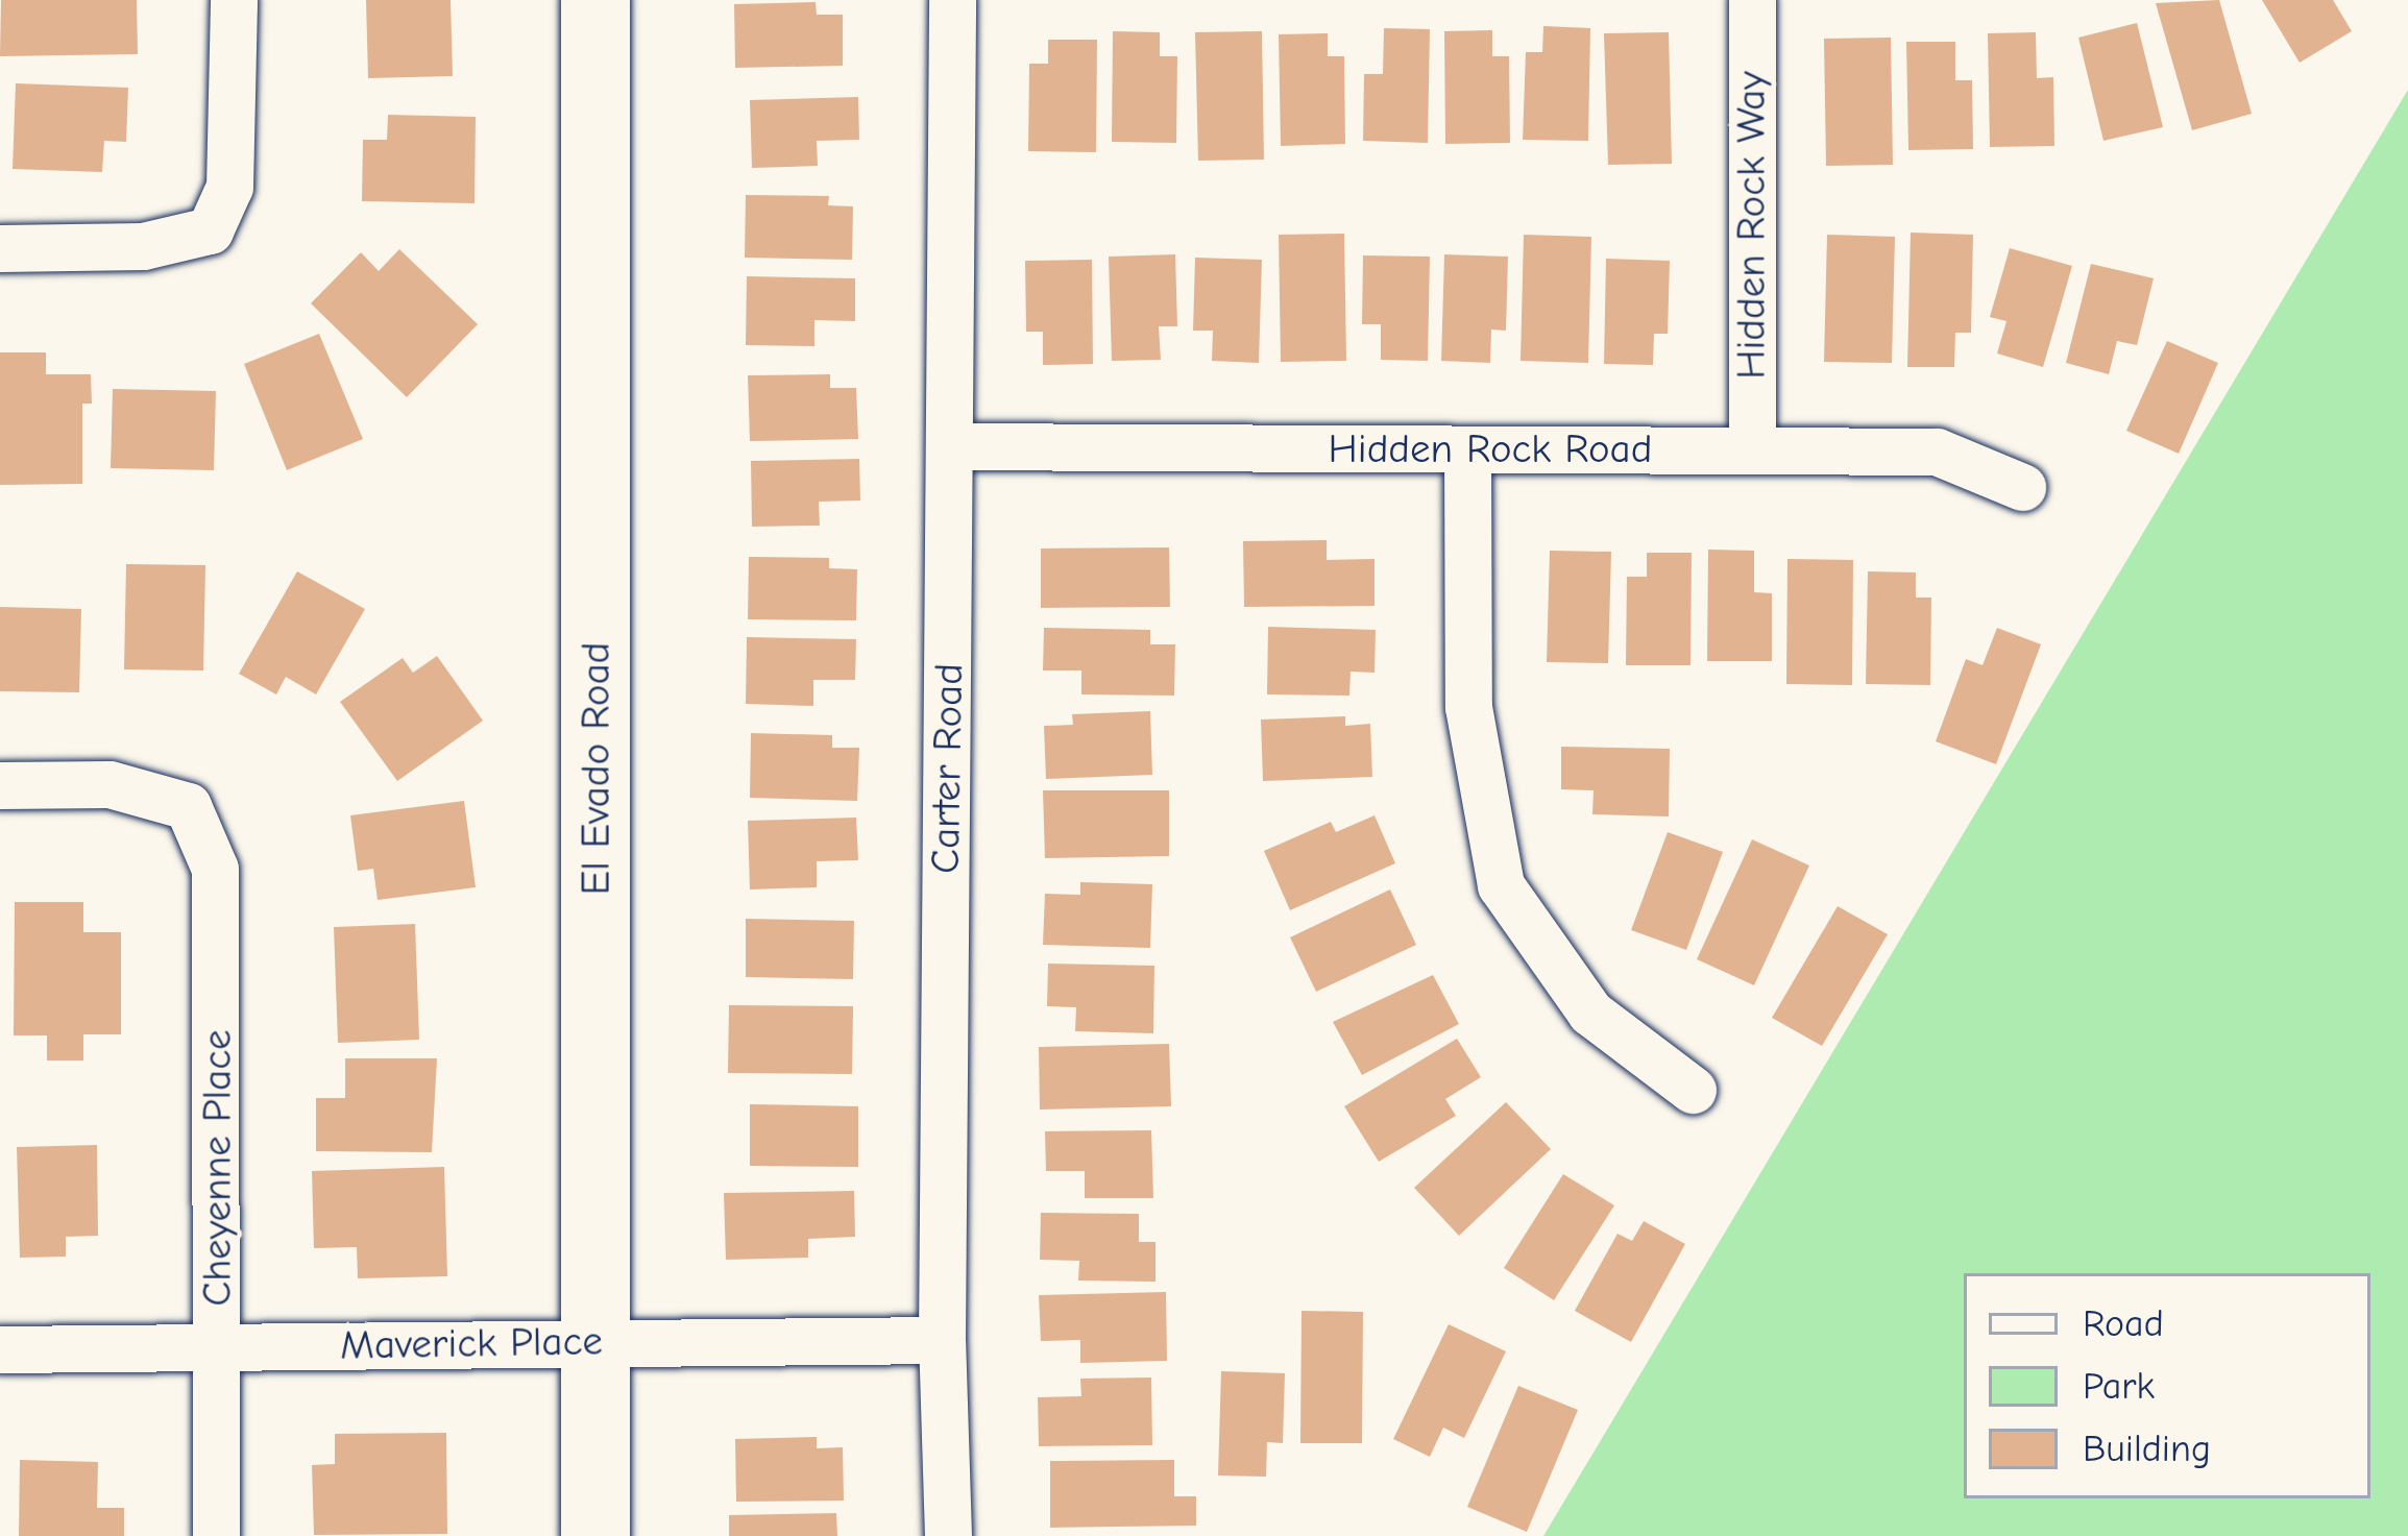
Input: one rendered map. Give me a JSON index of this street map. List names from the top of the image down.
{
  "streets": {
    "main road": ["El Evado Road"],
    "street": [
      "Hidden Rock Way",
      "Hidden Rock Road",
      "Carter Road",
      "Cheyenne Place",
      "Maverick Place"
    ]
  },
  "crossings": [
    ["Hidden Rock Way", "Hidden Rock Road"],
    ["Hidden Rock Road", "Carter Road"],
    ["El Evado Road", "Maverick Place"],
    ["Carter Road", "Maverick Place"],
    ["Cheyenne Place", "Maverick Place"]
  ],
  "legend": ["Road", "Park", "Building"]
}
